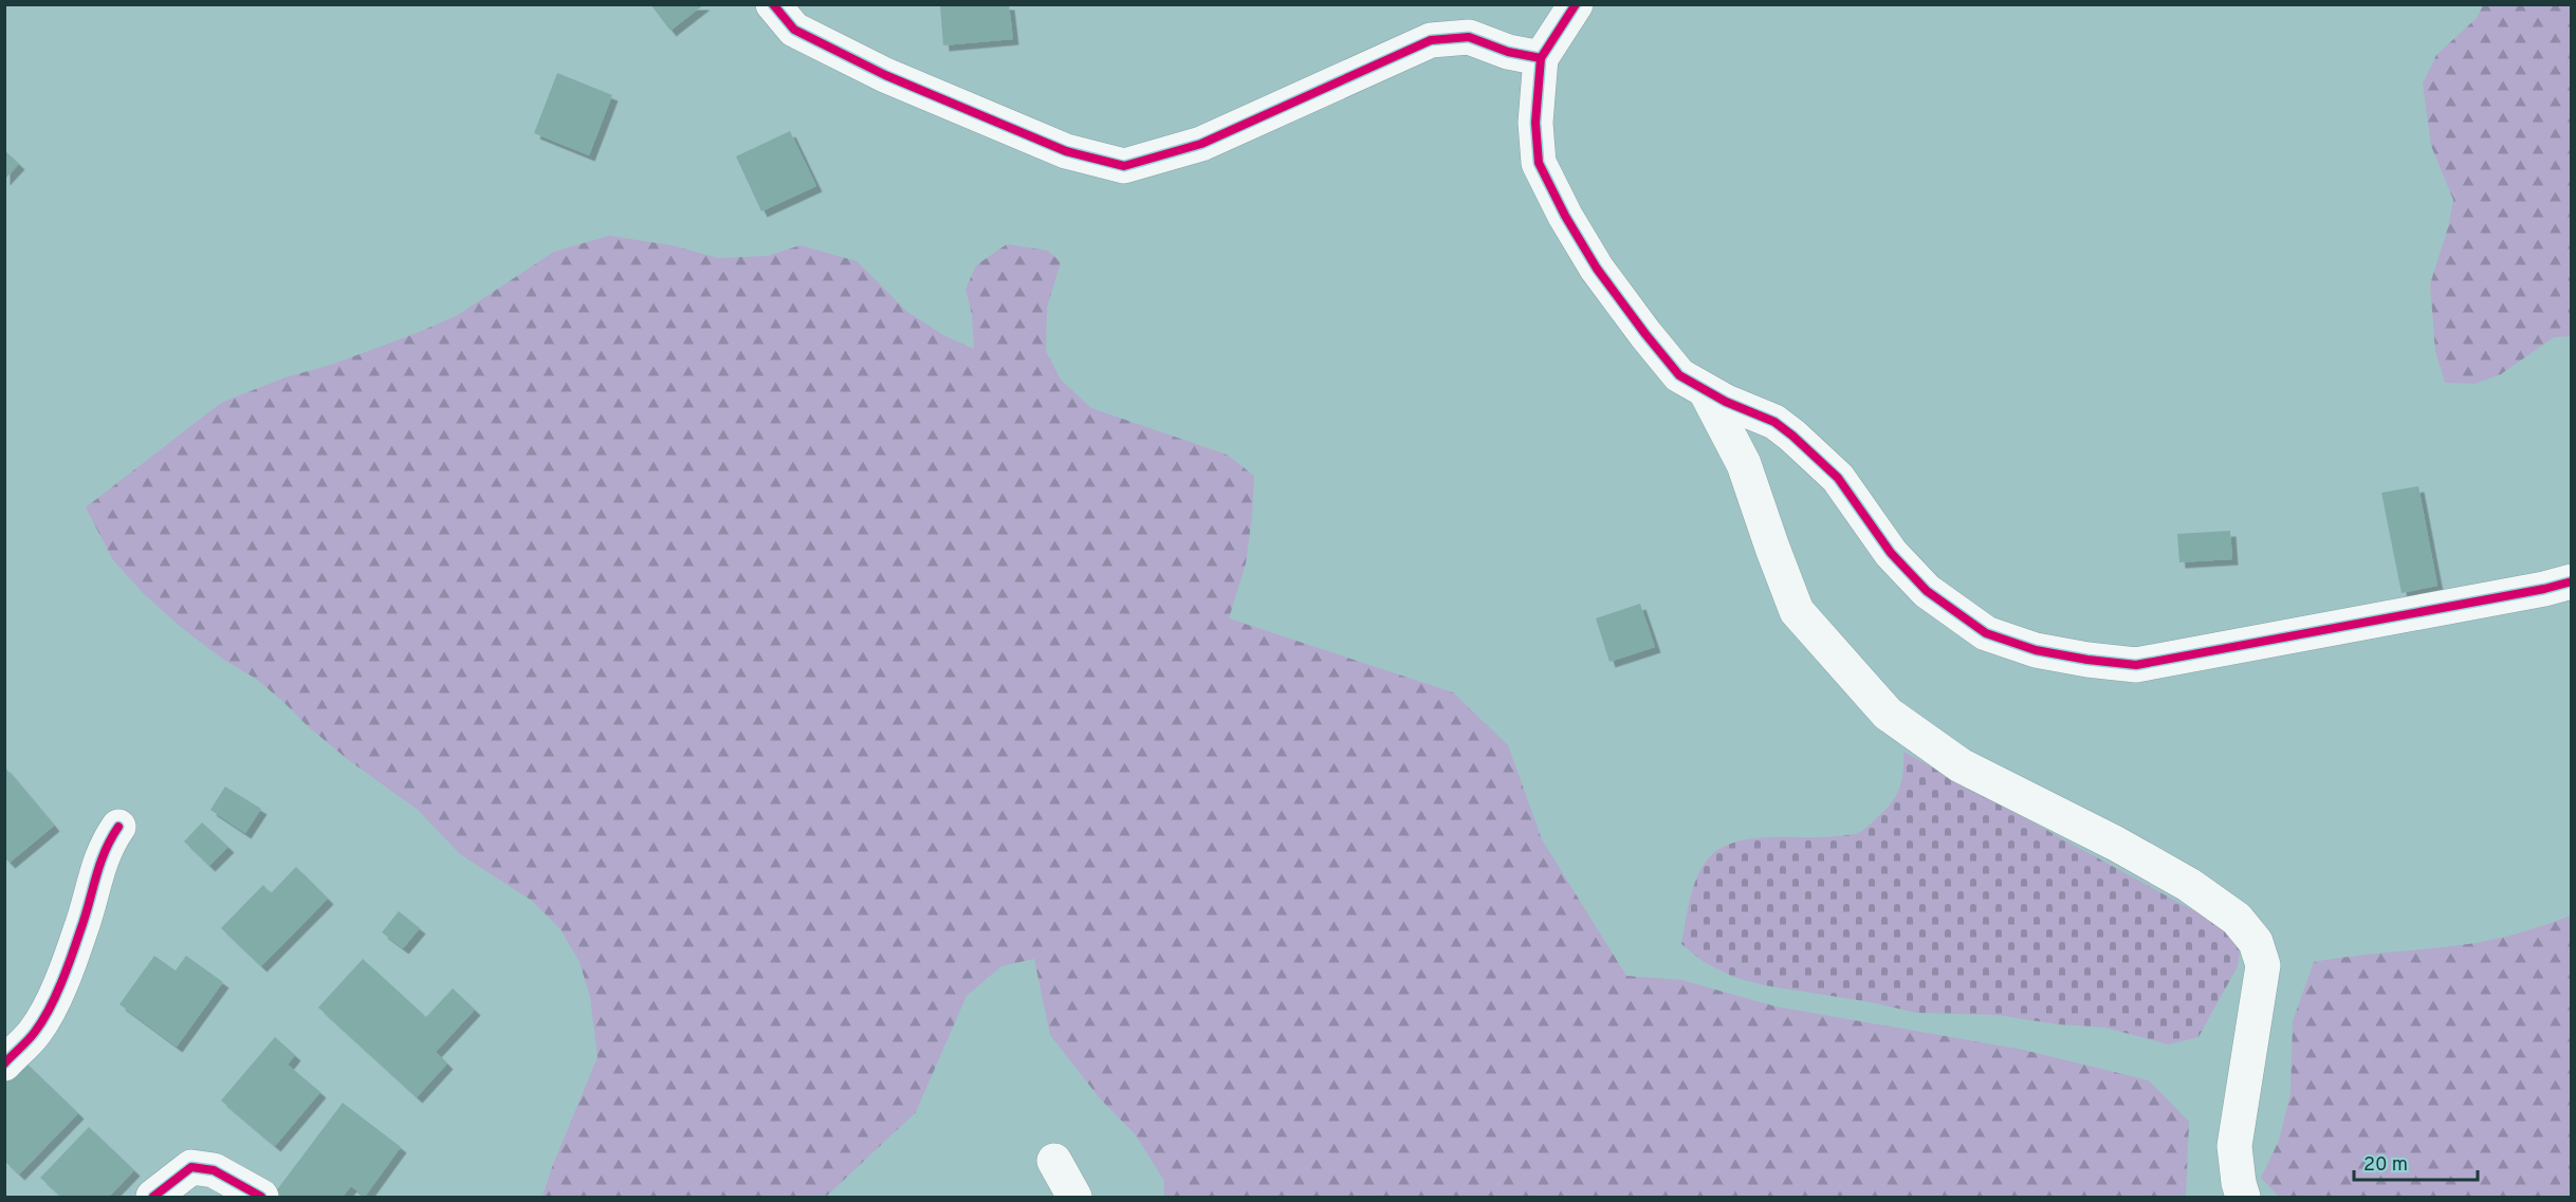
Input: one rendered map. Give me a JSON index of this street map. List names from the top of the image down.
{
  "scale_bar": "20 m"
}
